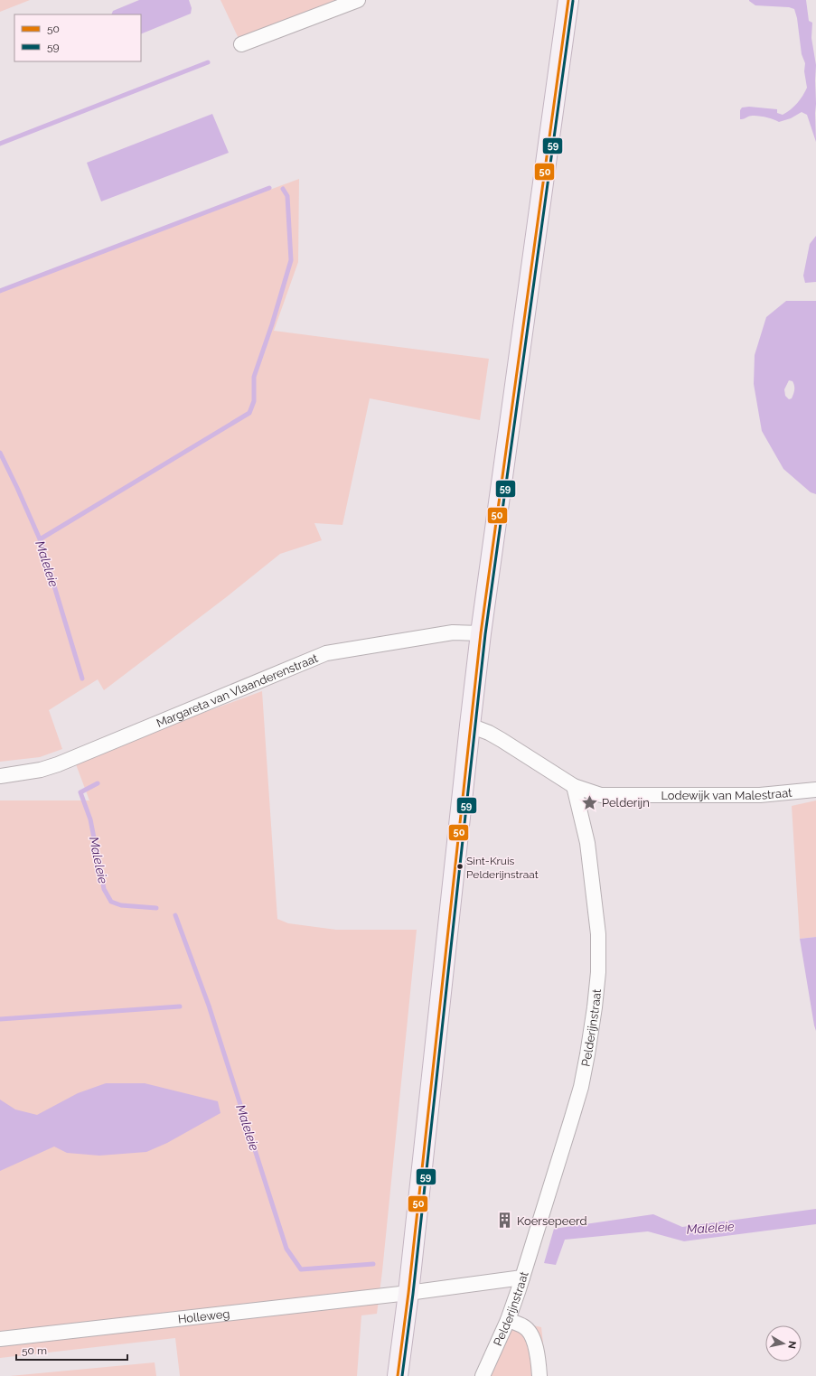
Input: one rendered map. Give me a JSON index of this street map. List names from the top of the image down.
{
  "streets": {
    "street": [
      "Margareta van Vlaanderenstraat",
      "Lodewijk van Malestraat",
      "Pelderijnstraat",
      "Holleweg"
    ]
  },
  "crossings": [
    ["Lodewijk van Malestraat", "Pelderijnstraat"],
    ["Pelderijnstraat", "Holleweg"]
  ],
  "water": ["Maleleie"],
  "places": {
    "place": ["Pelderijn"],
    "other": ["Sint-Kruis Pelderijnstraat"],
    "building": ["Koersepeerd"]
  },
  "lines": ["transit line 50", "transit line 59"],
  "legend": ["50", "59"],
  "scale_bar": "50 m",
  "north": "right"
}
